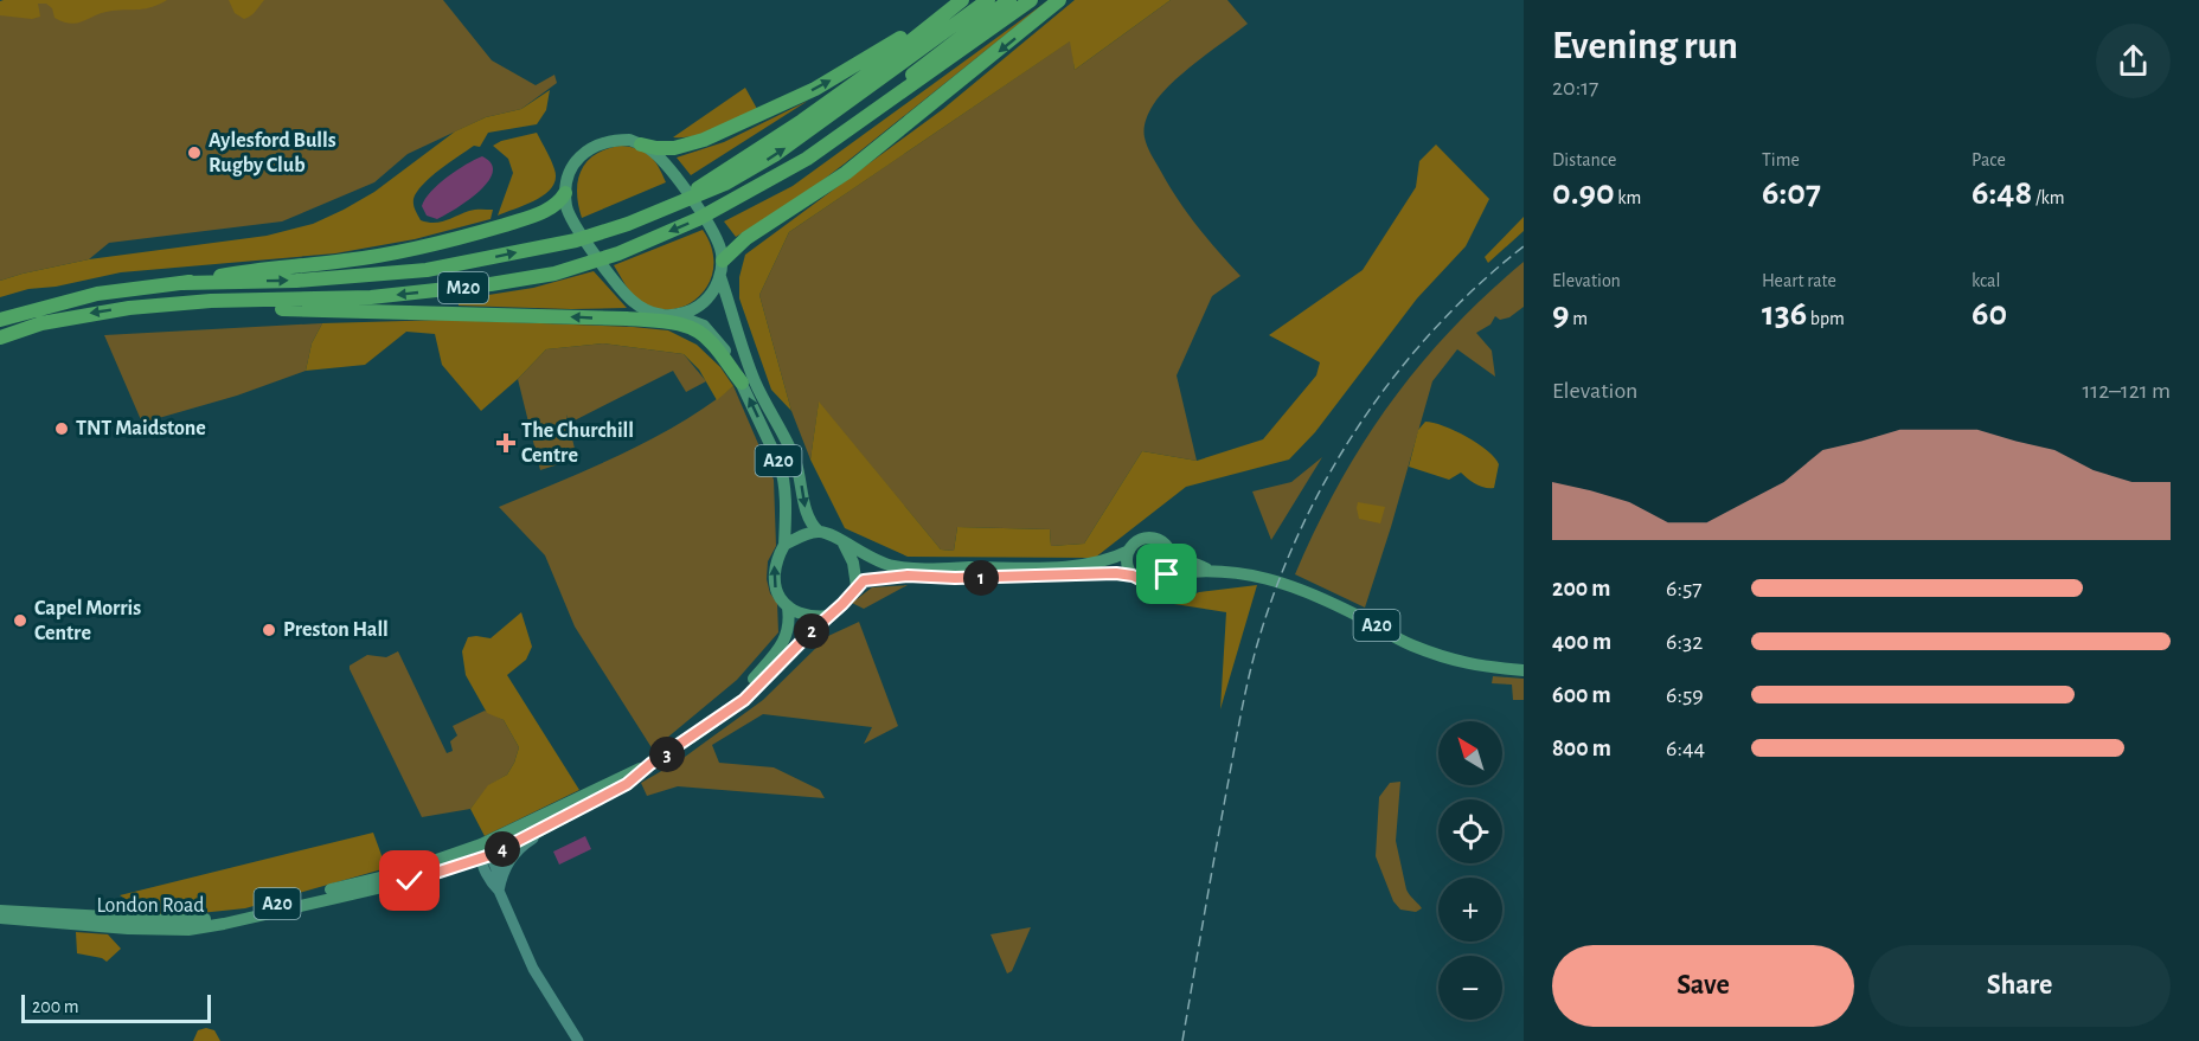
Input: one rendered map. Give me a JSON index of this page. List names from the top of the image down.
{
  "streets": {
    "highway": ["M20"],
    "main road": ["A20", "London Road"]
  },
  "crossings": [
    ["M20", "A20"],
    ["A20", "London Road"]
  ],
  "places": {
    "other": [
      "Aylesford Bulls Rugby Club",
      "TNT Maidstone",
      "Capel Morris Centre",
      "Preston Hall"
    ],
    "health": ["The Churchill Centre"]
  },
  "scale_bar": "200 m",
  "north": "top left",
  "page": {
    "heading": ["Evening run", "20:17"],
    "stats": [
      ["Distance", "0.90 km"],
      ["Time", "6:07"],
      ["Pace", "6:48 /km"],
      ["Elevation", "9 m"],
      ["Heart rate", "136 bpm"],
      ["kcal", "60"]
    ],
    "chart": ["Elevation", "112–121 m"],
    "pins": [
      "1",
      "2",
      "3",
      "4"
    ],
    "list": [
      {
        "name": "200 m",
        "note": "6:57"
      },
      {
        "name": "400 m",
        "note": "6:32"
      },
      {
        "name": "600 m",
        "note": "6:59"
      },
      {
        "name": "800 m",
        "note": "6:44"
      }
    ],
    "map_buttons": ["+", "−"],
    "buttons": ["Save", "Share"],
    "scale": "200 m"
  }
}
